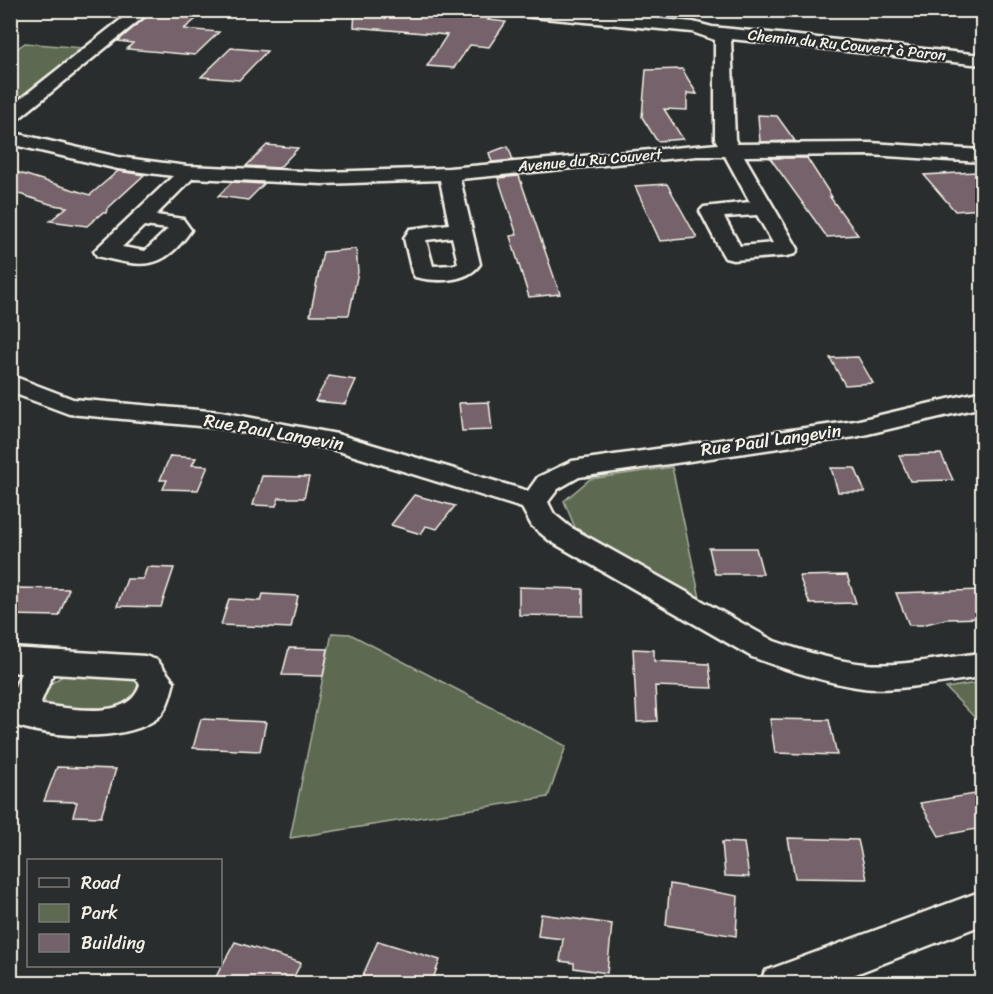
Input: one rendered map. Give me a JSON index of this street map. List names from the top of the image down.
{
  "streets": {
    "street": ["Chemin du Ru Couvert à Paron", "Avenue du Ru Couvert", "Rue Paul Langevin"]
  },
  "legend": ["Road", "Park", "Building"]
}
